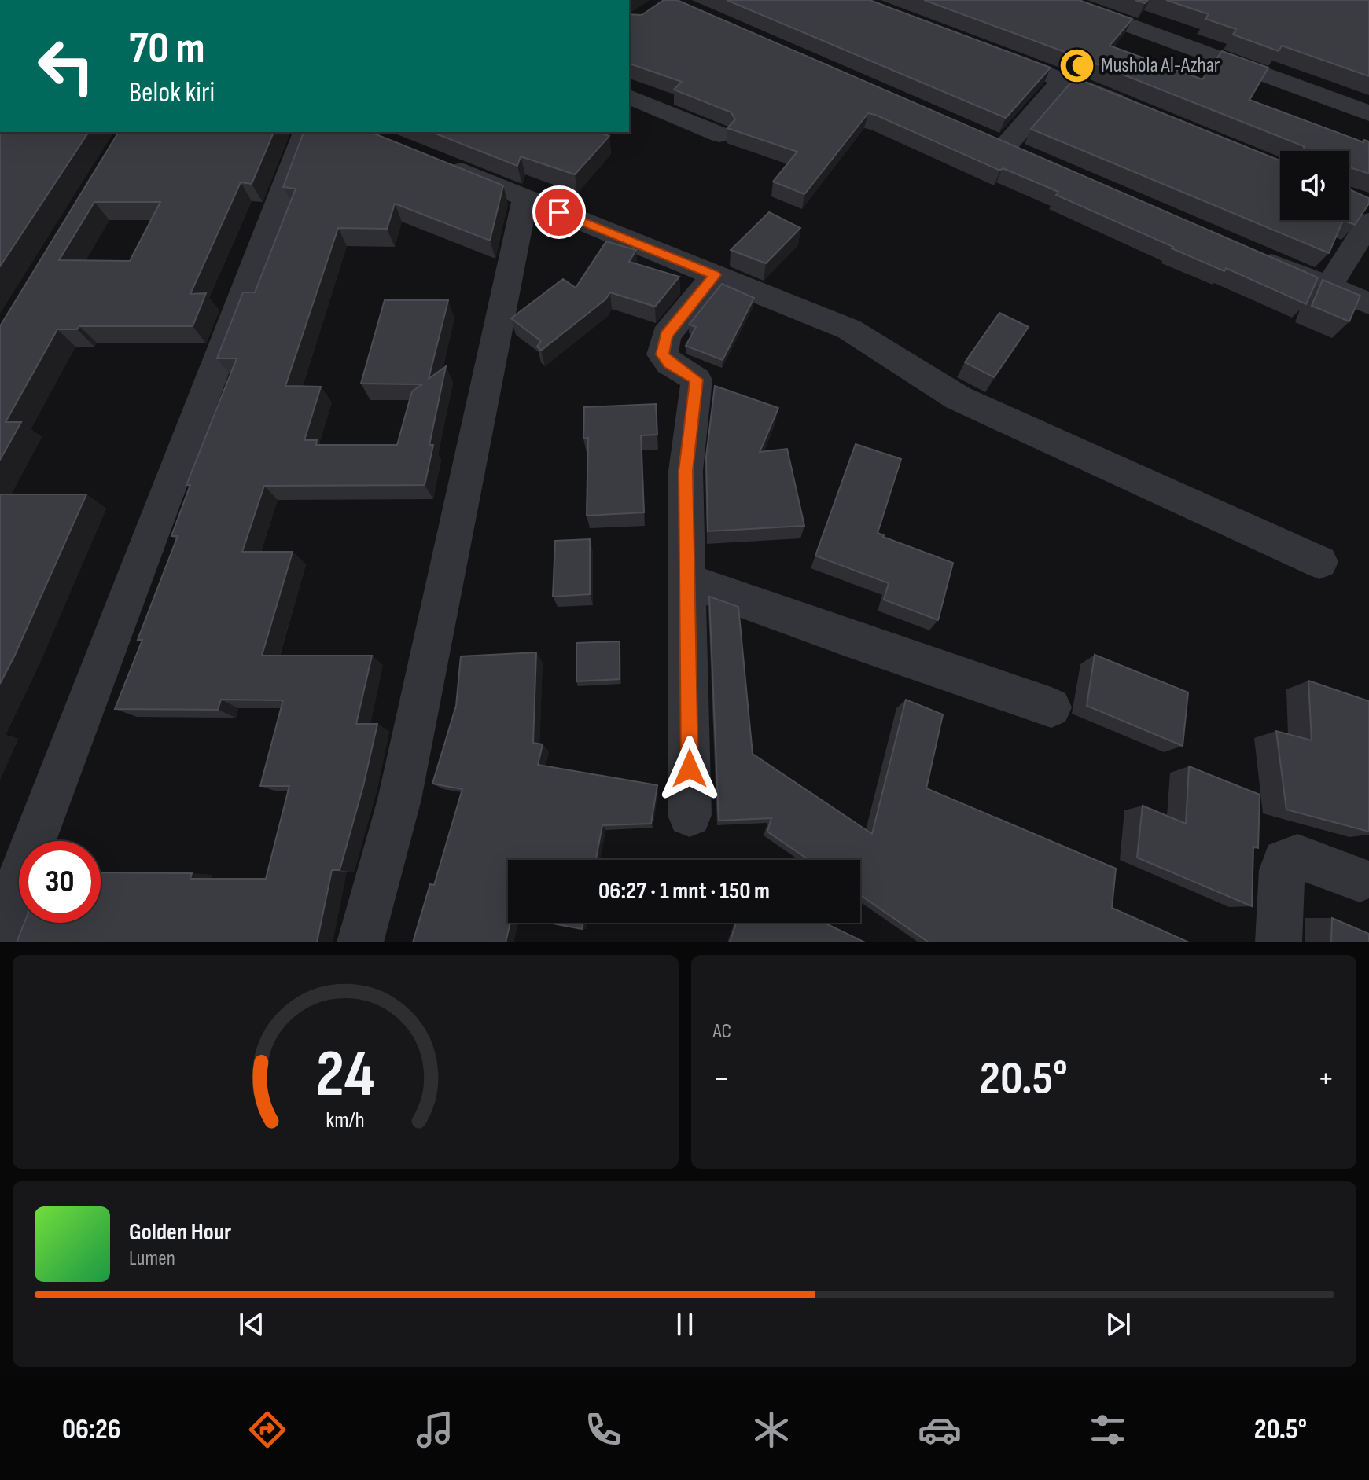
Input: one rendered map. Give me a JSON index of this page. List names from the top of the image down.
{
  "places": {
    "mosque": ["Mushola Al-Azhar"]
  },
  "page": {
    "turn": ["70 m", "Belok kiri"],
    "limit": "30",
    "trip": "06:27 · 1 mnt · 150 m",
    "tile": "AC",
    "heat": ["−", "20.5°", "+"],
    "song": ["Golden Hour", "Lumen"],
    "tabs": ["06:26", "20.5°"],
    "gauge": ["24", "km/h"]
  }
}
